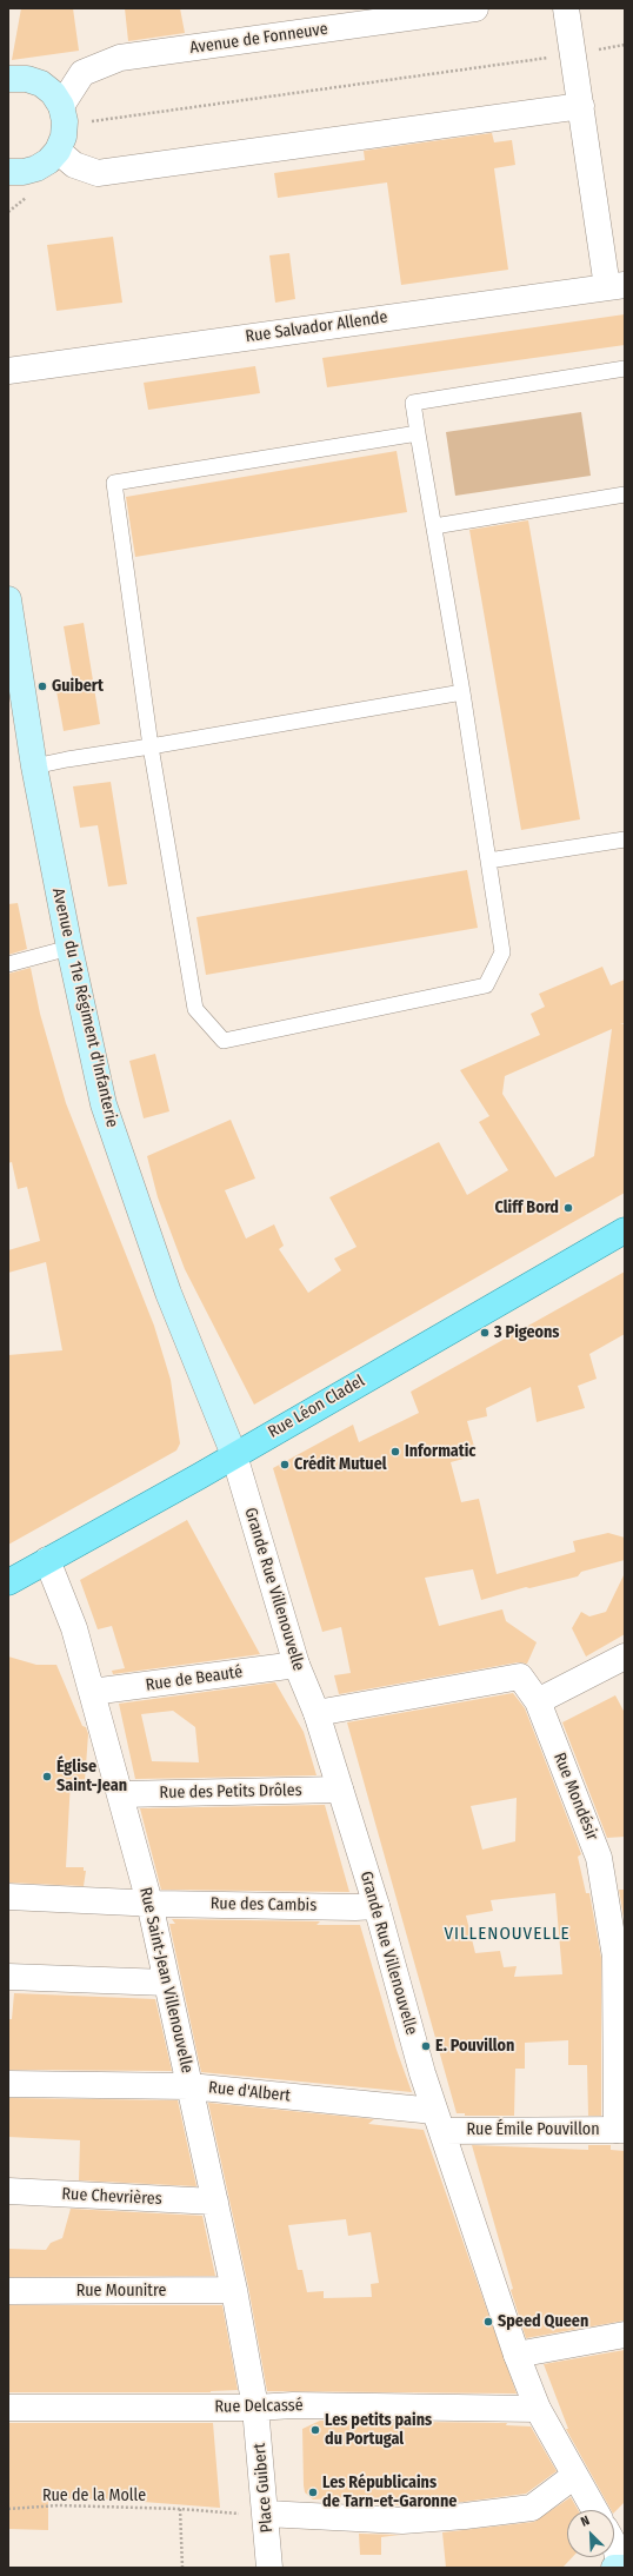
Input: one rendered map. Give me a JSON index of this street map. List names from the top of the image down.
{
  "streets": {
    "main road": ["Avenue du 11e Régiment d'Infanterie", "Rue Léon Cladel"],
    "street": [
      "Avenue de Fonneuve",
      "Rue Salvador Allende",
      "Grande Rue Villenouvelle",
      "Rue de Beauté",
      "Rue des Petits Drôles",
      "Rue Mondésir",
      "Rue des Cambis",
      "Rue Saint-Jean Villenouvelle",
      "Rue d'Albert",
      "Rue Émile Pouvillon",
      "Rue Chevrières",
      "Rue Mounitre",
      "Rue Delcassé",
      "Place Guibert"
    ],
    "path": ["Rue de la Molle"]
  },
  "crossings": [
    ["Avenue du 11e Régiment d'Infanterie", "Rue Léon Cladel"],
    ["Avenue du 11e Régiment d'Infanterie", "Grande Rue Villenouvelle"],
    ["Rue Léon Cladel", "Grande Rue Villenouvelle"],
    ["Rue Léon Cladel", "Rue Saint-Jean Villenouvelle"],
    ["Grande Rue Villenouvelle", "Rue de Beauté"],
    ["Grande Rue Villenouvelle", "Rue des Petits Drôles"],
    ["Grande Rue Villenouvelle", "Rue Mondésir"],
    ["Grande Rue Villenouvelle", "Rue des Cambis"],
    ["Grande Rue Villenouvelle", "Rue d'Albert"],
    ["Grande Rue Villenouvelle", "Rue Émile Pouvillon"],
    ["Grande Rue Villenouvelle", "Rue Delcassé"],
    ["Rue de Beauté", "Rue Saint-Jean Villenouvelle"],
    ["Rue des Petits Drôles", "Rue Saint-Jean Villenouvelle"],
    ["Rue Mondésir", "Rue Émile Pouvillon"],
    ["Rue des Cambis", "Rue Saint-Jean Villenouvelle"],
    ["Rue Saint-Jean Villenouvelle", "Rue d'Albert"],
    ["Rue Saint-Jean Villenouvelle", "Rue Chevrières"],
    ["Rue Saint-Jean Villenouvelle", "Rue Mounitre"],
    ["Rue Saint-Jean Villenouvelle", "Rue Delcassé"],
    ["Rue Saint-Jean Villenouvelle", "Place Guibert"],
    ["Rue d'Albert", "Rue Émile Pouvillon"],
    ["Rue Delcassé", "Place Guibert"]
  ],
  "districts": ["VILLENOUVELLE"],
  "places": [
    "Guibert",
    "Cliff Bord",
    "3 Pigeons",
    "Informatic",
    "Crédit Mutuel",
    "Église Saint-Jean",
    "E. Pouvillon",
    "Speed Queen",
    "Les petits pains du Portugal",
    "Les Républicains de Tarn-et-Garonne"
  ],
  "north": "top left"
}
